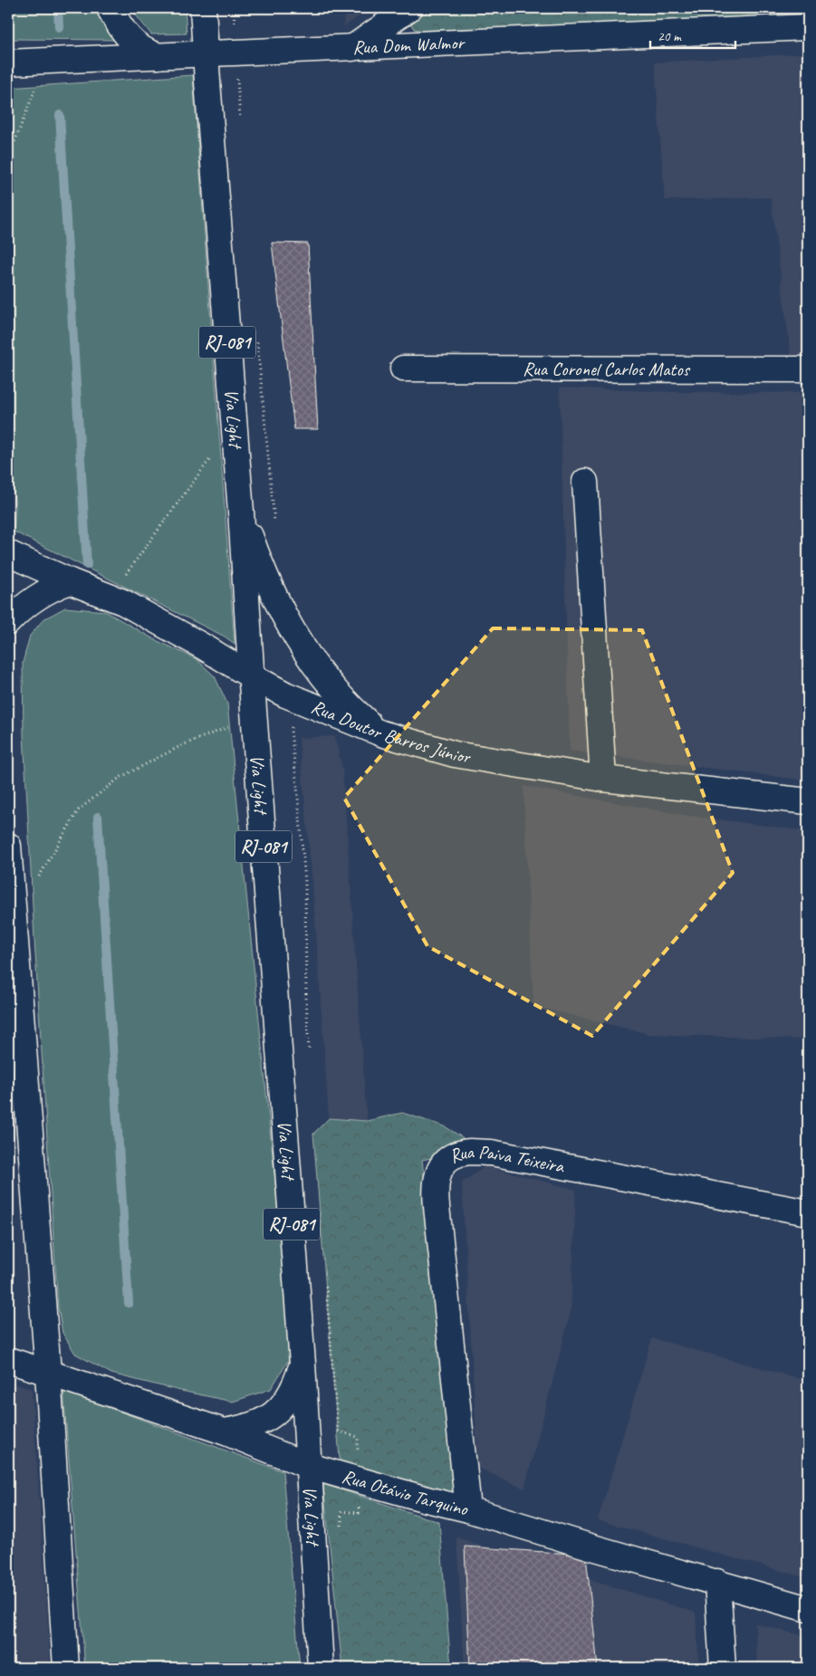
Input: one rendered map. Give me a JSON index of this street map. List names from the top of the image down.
{
  "streets": {
    "main road": [
      "Rua Dom Walmor",
      "RJ-081",
      "Rua Coronel Carlos Matos",
      "Via Light",
      "Rua Doutor Barros Júnior",
      "Rua Paiva Teixeira",
      "Rua Otávio Tarquino"
    ]
  },
  "crossings": [
    ["Rua Dom Walmor", "Via Light"],
    ["Via Light", "Rua Doutor Barros Júnior"],
    ["Via Light", "Rua Otávio Tarquino"],
    ["Rua Paiva Teixeira", "Rua Otávio Tarquino"]
  ],
  "scale_bar": "20 m"
}
